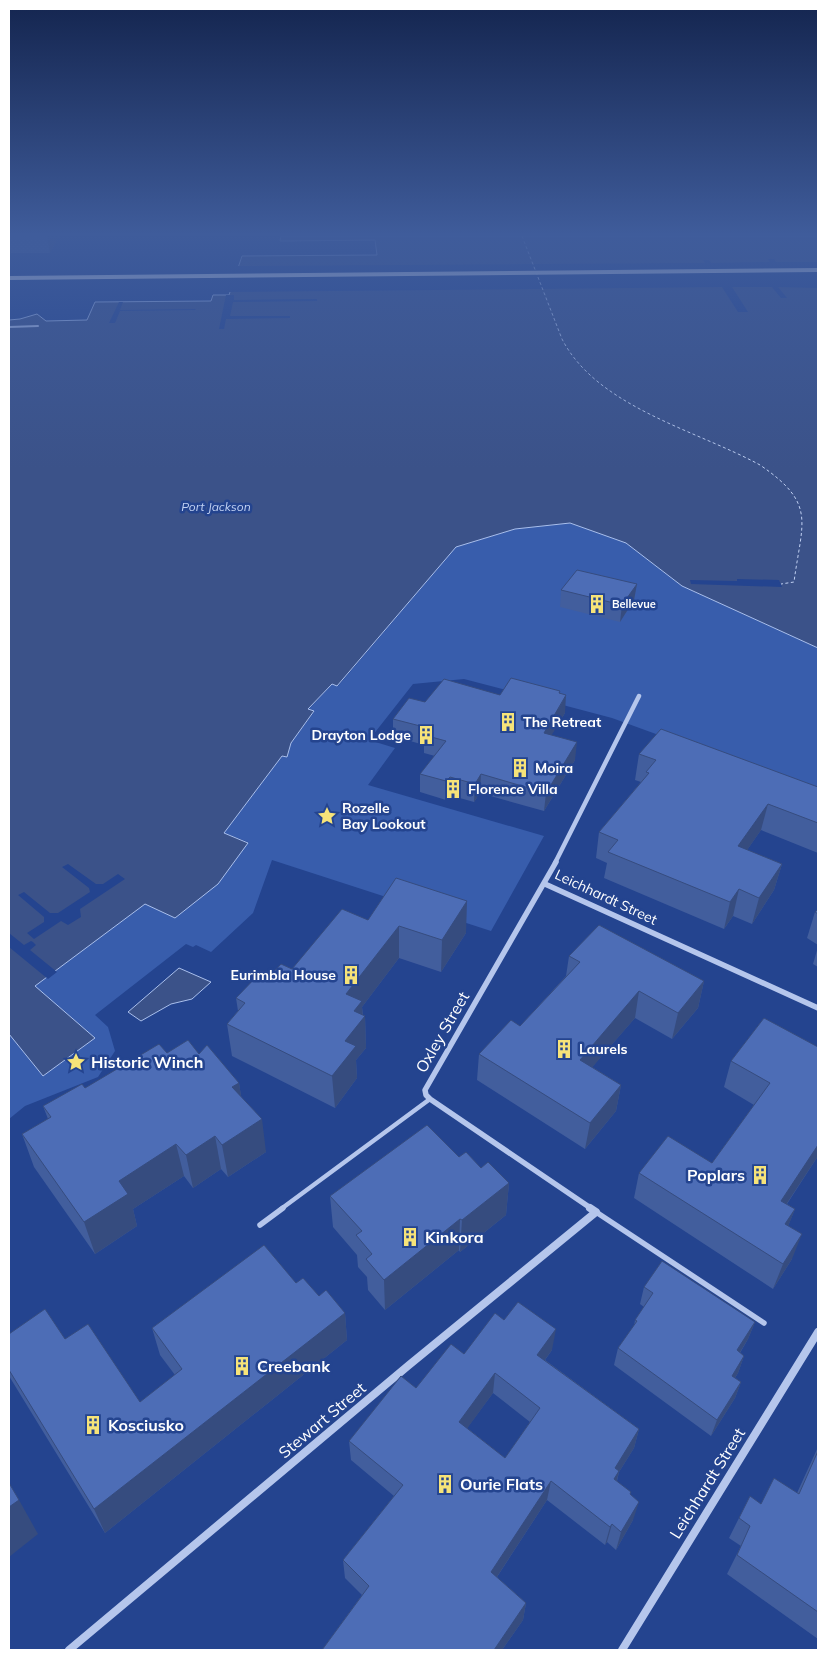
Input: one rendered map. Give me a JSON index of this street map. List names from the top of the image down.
{
  "streets": {
    "street": ["Leichhardt Street", "Oxley Street", "Stewart Street"]
  },
  "crossings": [
    ["Leichhardt Street", "Oxley Street"]
  ],
  "water": ["Port Jackson"],
  "places": {
    "building": [
      "Bellevue",
      "The Retreat",
      "Drayton Lodge",
      "Moira",
      "Florence Villa",
      "Eurimbla House",
      "Laurels",
      "Poplars",
      "Kinkora",
      "Creebank",
      "Kosciusko",
      "Ourie Flats"
    ],
    "place": ["Rozelle Bay Lookout", "Historic Winch"]
  }
}
